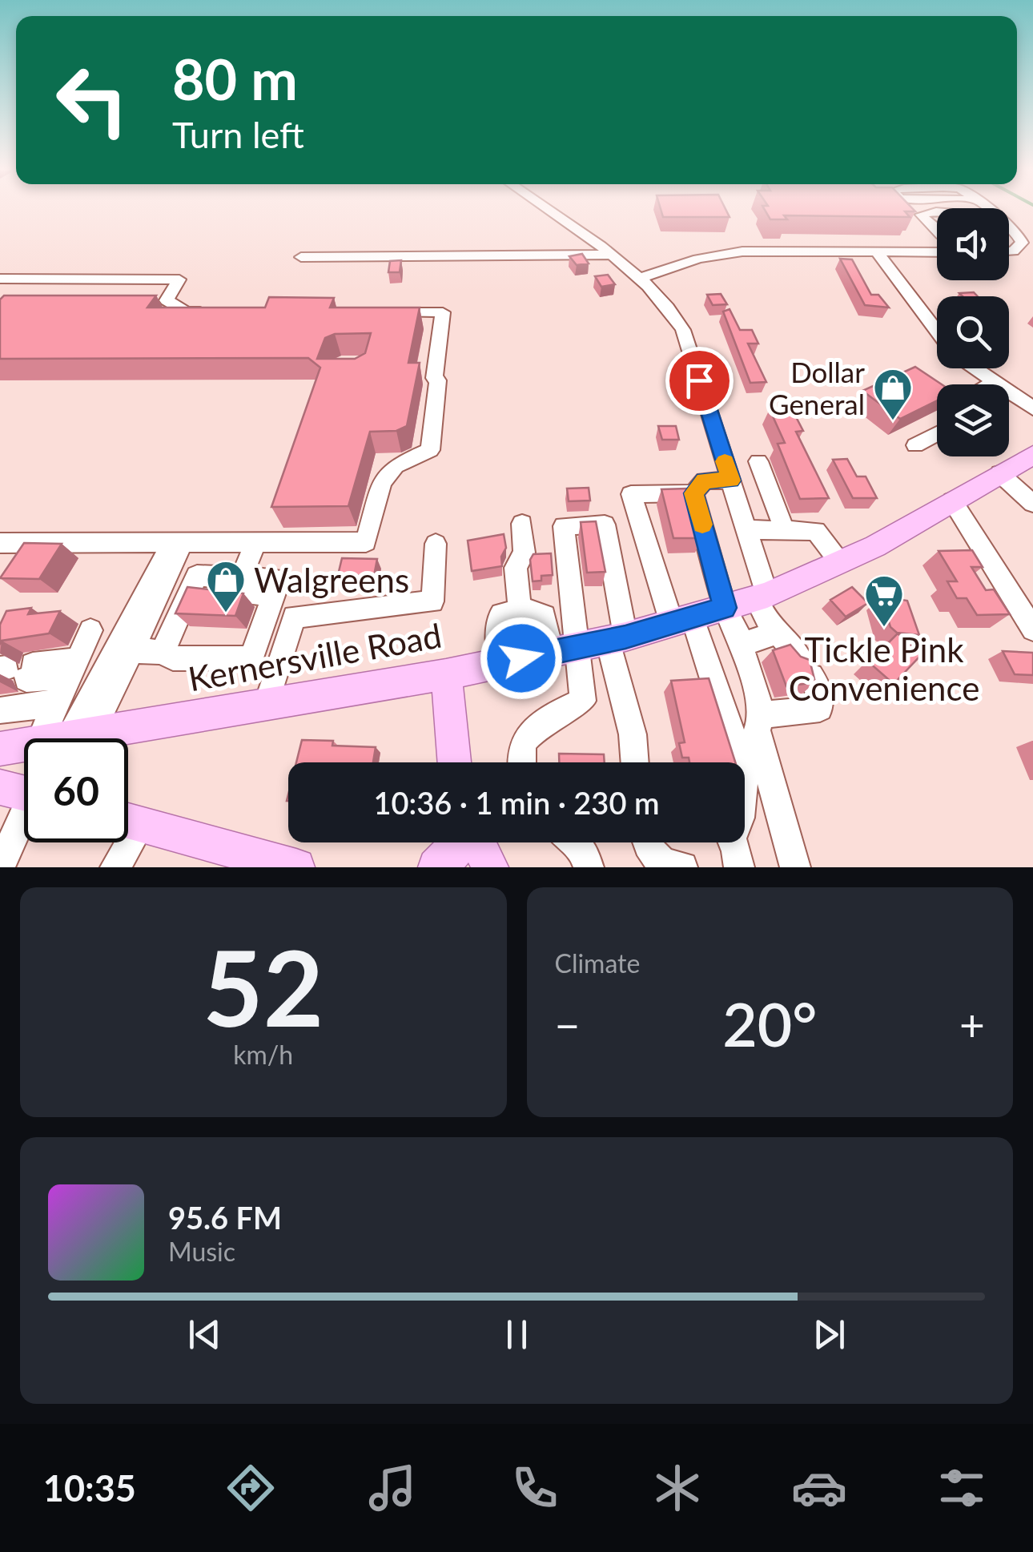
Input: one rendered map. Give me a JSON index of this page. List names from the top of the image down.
{
  "streets": {
    "main road": ["Kernersville Road"]
  },
  "places": {
    "shop": ["Dollar General", "Walgreens"],
    "supermarket": ["Tickle Pink Convenience"]
  },
  "page": {
    "turn": ["80 m", "Turn left"],
    "limit": "60",
    "trip": "10:36 · 1 min · 230 m",
    "tile": [
      ["52", "km/h"],
      "Climate"
    ],
    "heat": ["−", "20°", "+"],
    "song": ["95.6 FM", "Music"],
    "tabs": "10:35"
  }
}
